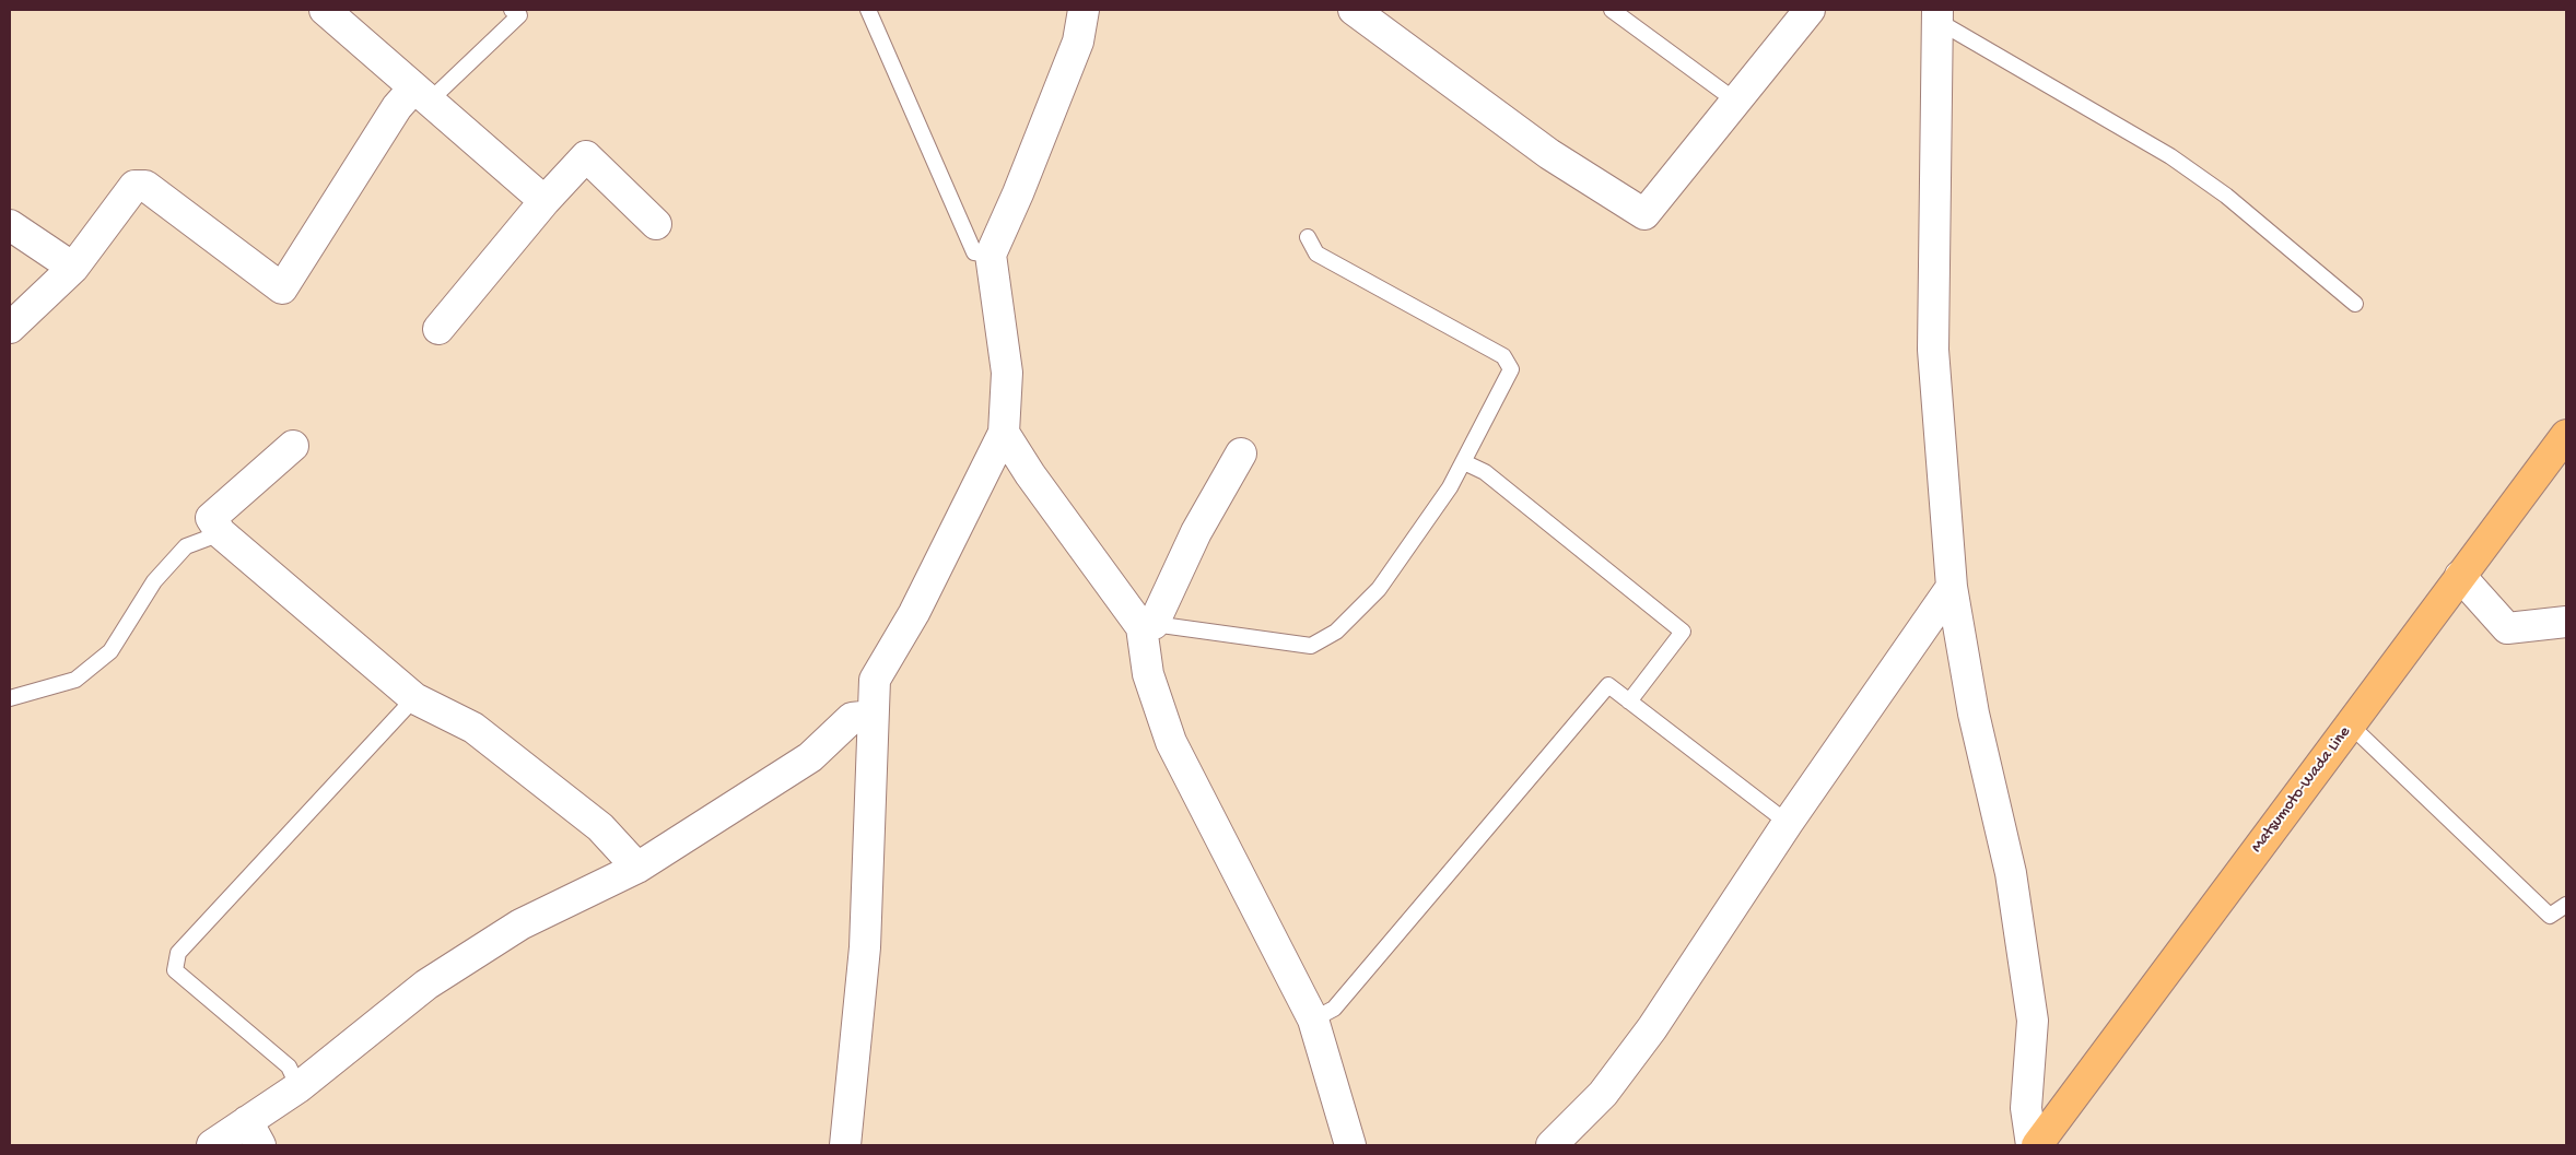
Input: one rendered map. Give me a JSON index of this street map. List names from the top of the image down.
{
  "streets": {
    "main road": ["Matsumoto-Wada Line"]
  }
}
